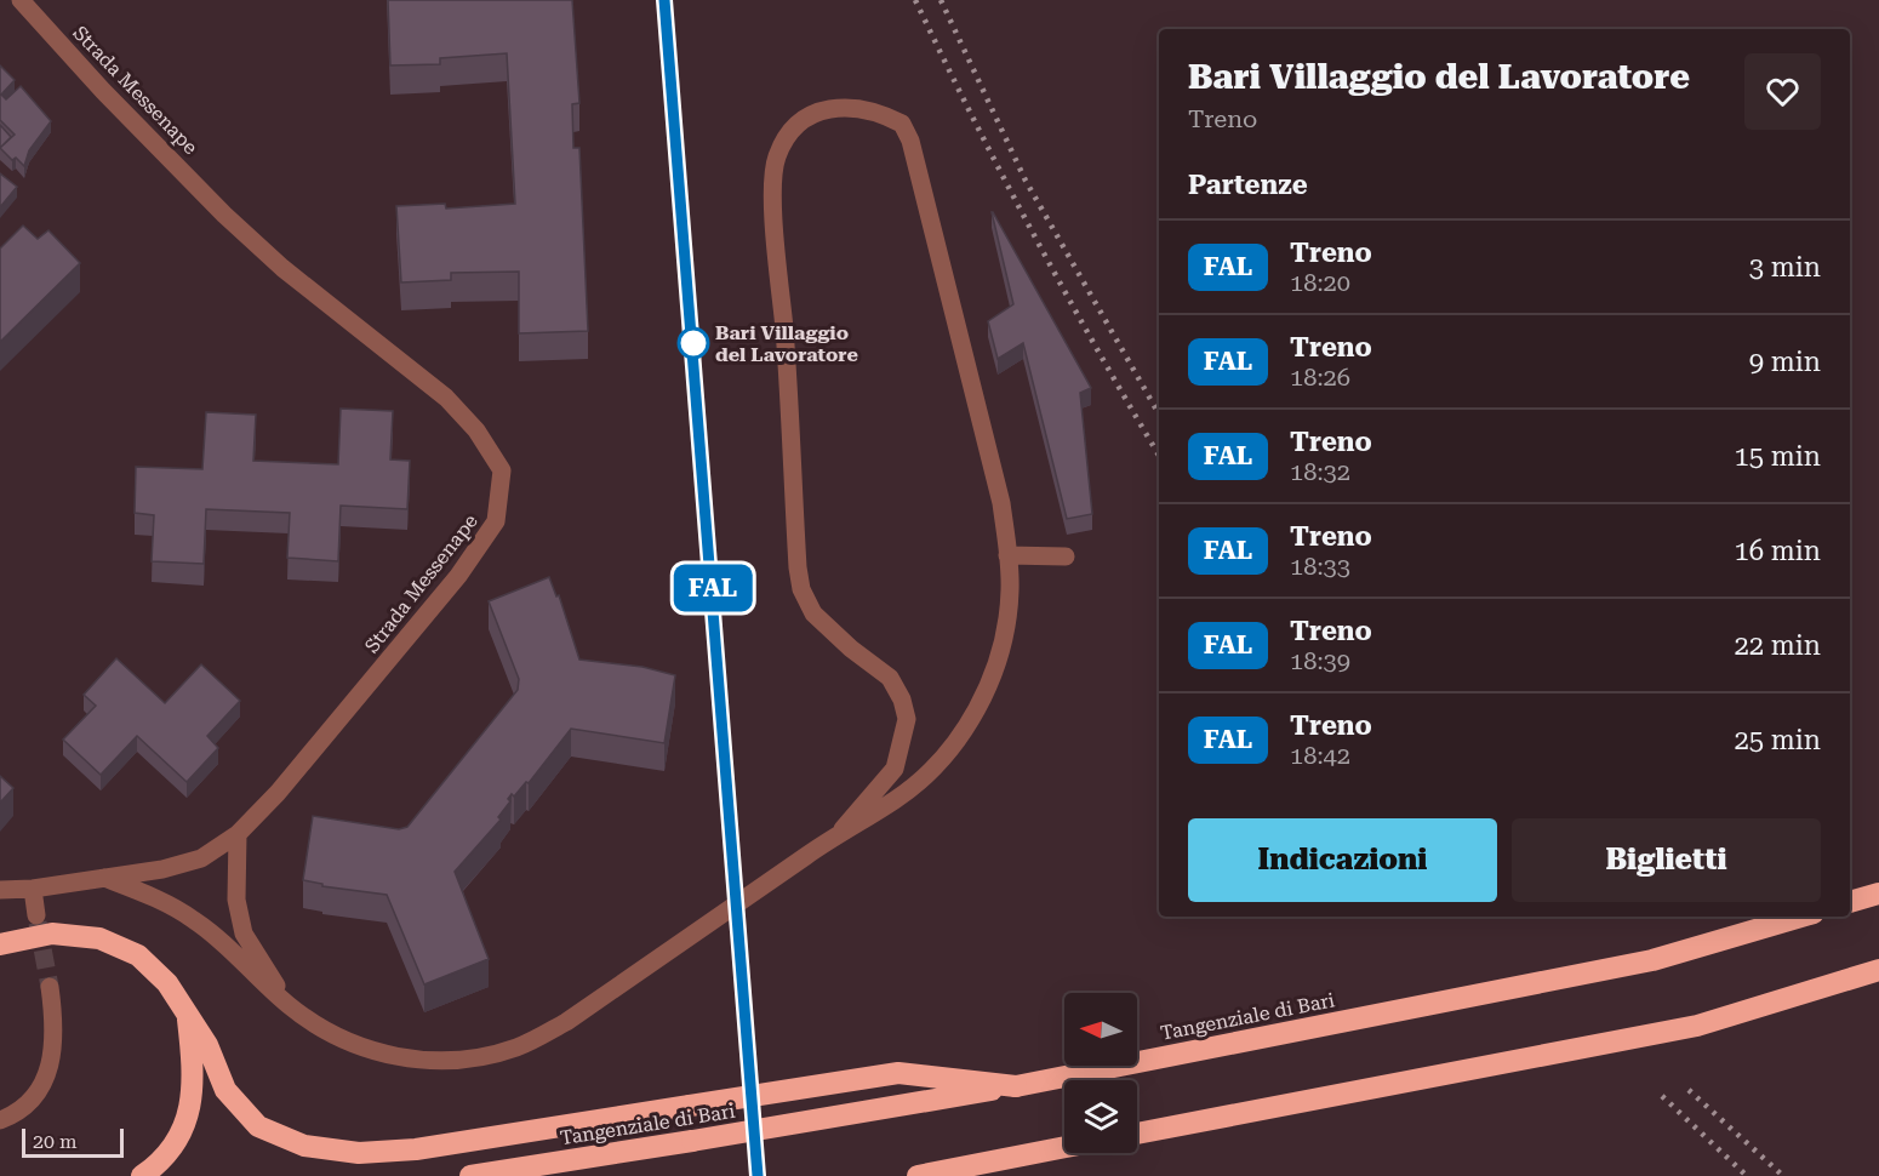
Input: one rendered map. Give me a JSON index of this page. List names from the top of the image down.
{
  "streets": {
    "highway": ["Tangenziale di Bari"],
    "street": ["Strada Messenape"]
  },
  "places": ["Bari Villaggio del Lavoratore"],
  "scale_bar": "20 m",
  "north": "left",
  "page": {
    "on_map": "FAL",
    "heading": [
      ["Bari Villaggio del Lavoratore", "Treno"],
      "Partenze"
    ],
    "list": [
      {
        "mark": "FAL",
        "name": "Treno",
        "note": "18:20",
        "value": "3 min"
      },
      {
        "mark": "FAL",
        "name": "Treno",
        "note": "18:26",
        "value": "9 min"
      },
      {
        "mark": "FAL",
        "name": "Treno",
        "note": "18:32",
        "value": "15 min"
      },
      {
        "mark": "FAL",
        "name": "Treno",
        "note": "18:33",
        "value": "16 min"
      },
      {
        "mark": "FAL",
        "name": "Treno",
        "note": "18:39",
        "value": "22 min"
      },
      {
        "mark": "FAL",
        "name": "Treno",
        "note": "18:42",
        "value": "25 min"
      }
    ],
    "buttons": ["Indicazioni", "Biglietti"],
    "scale": "20 m"
  }
}
